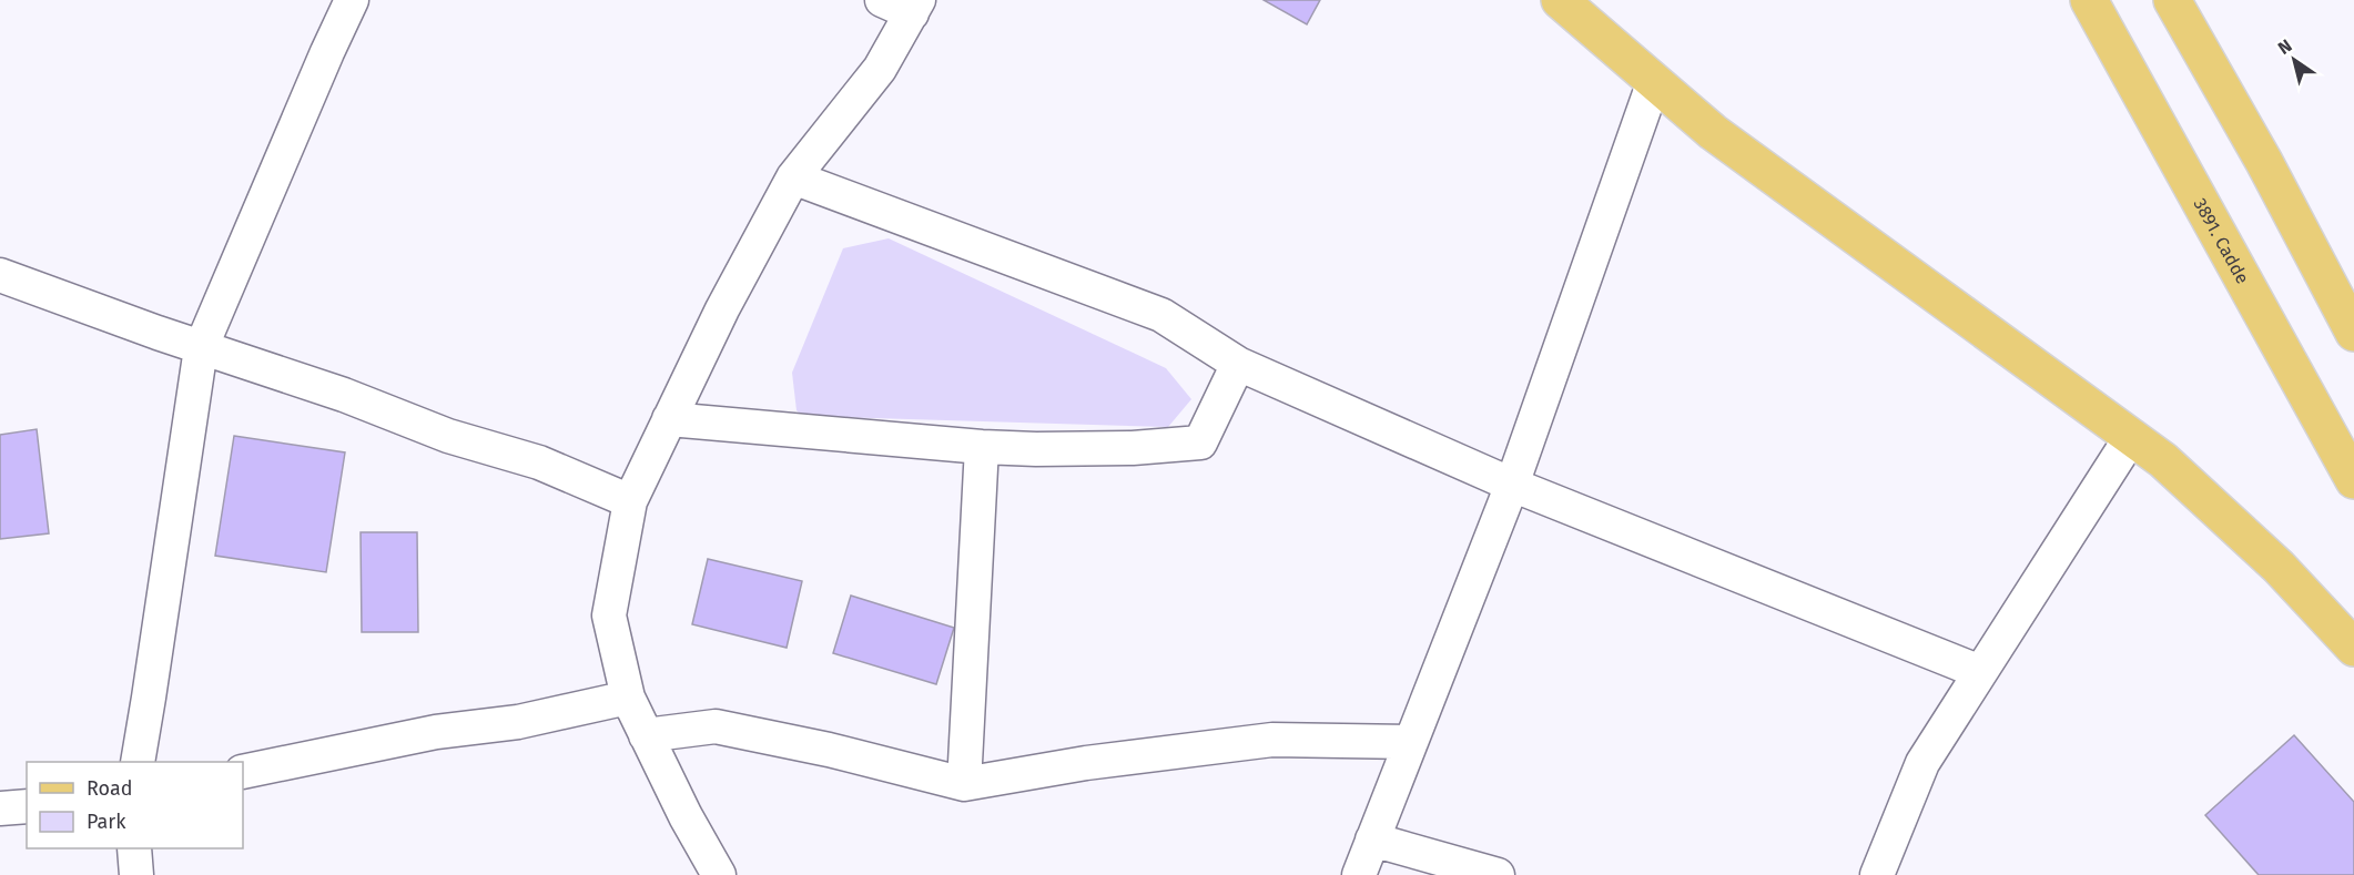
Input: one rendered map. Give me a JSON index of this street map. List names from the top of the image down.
{
  "streets": {
    "main road": ["3891. Cadde"]
  },
  "legend": ["Road", "Park"],
  "north": "top left"
}
